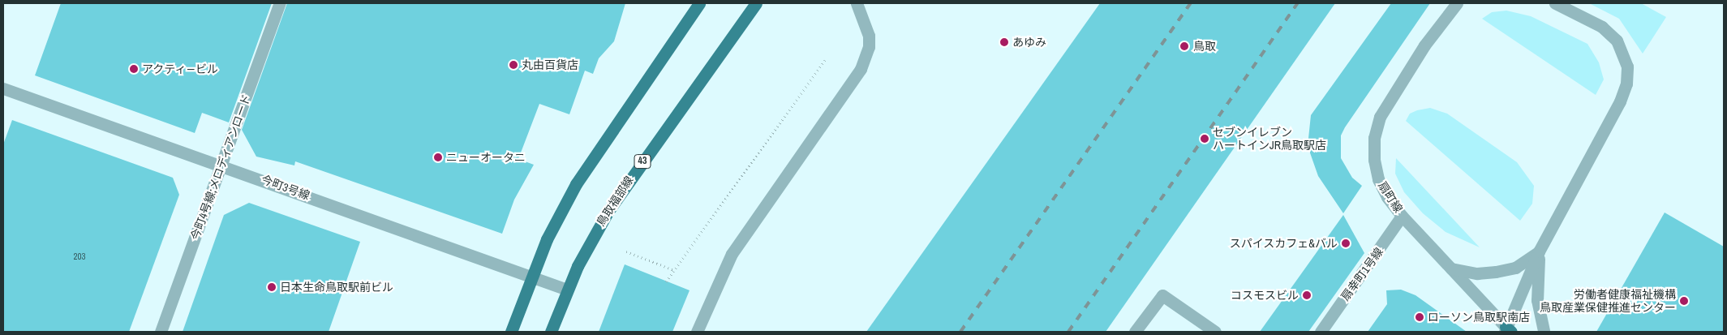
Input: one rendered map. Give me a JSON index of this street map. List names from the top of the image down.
{
  "streets": {
    "main road": ["43", "鳥取福部線"],
    "street": [
      "今町4号線;メロディアンロード",
      "今町3号線",
      "扇町線",
      "扇幸町1号線"
    ]
  },
  "crossings": [
    ["今町4号線;メロディアンロード", "今町3号線"],
    ["今町3号線", "鳥取福部線"],
    ["扇町線", "扇幸町1号線"]
  ],
  "places": [
    "あゆみ",
    "鳥取",
    "丸由百貨店",
    "アクティ―ビル",
    "セブンイレブン ハートインJR鳥取駅店",
    "ニューオータニ",
    "スパイスカフェ&バル",
    "日本生命鳥取駅前ビル",
    "コスモスビル",
    "労働者健康福祉機構 鳥取産業保健推進センター",
    "ローソン鳥取駅南店"
  ],
  "house_numbers": ["203"]
}
